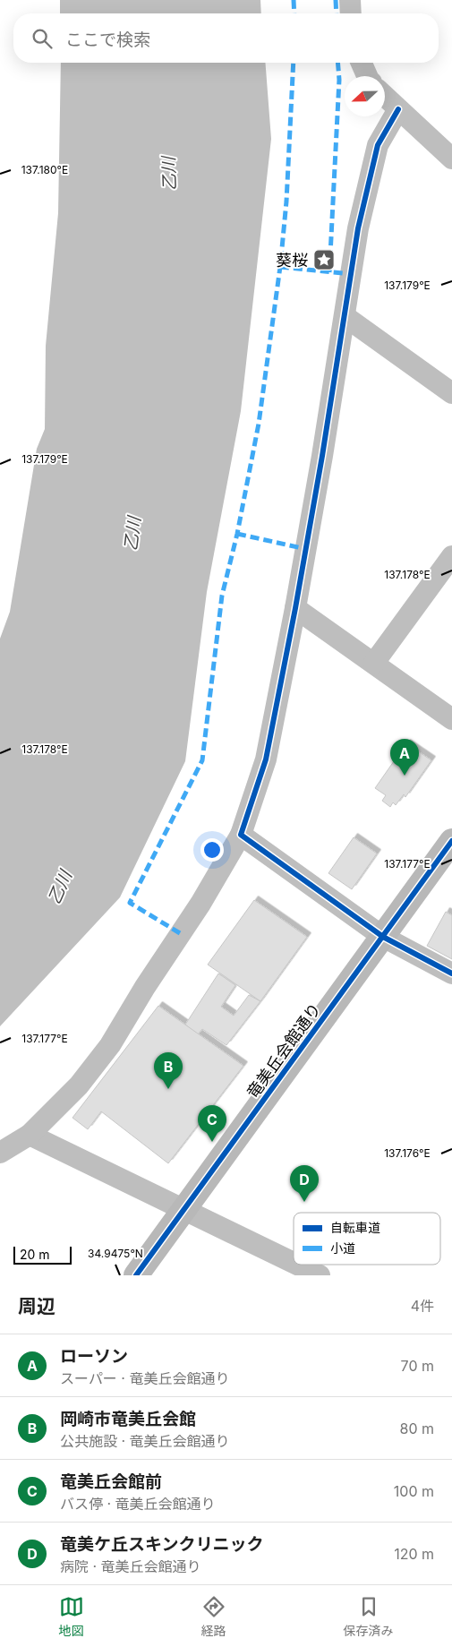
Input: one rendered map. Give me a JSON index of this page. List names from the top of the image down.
{
  "streets": {
    "street": ["竜美丘会館通り"]
  },
  "water": ["乙川"],
  "places": {
    "place": ["葵桜"]
  },
  "legend": ["自転車道", "小道"],
  "scale_bar": "20 m",
  "north": "left",
  "page": {
    "search": "ここで検索",
    "pins": [
      "A",
      "B",
      "C",
      "D"
    ],
    "scale": "20 m",
    "heading": ["周辺", "4件"],
    "list": [
      {
        "mark": "A",
        "name": "ローソン",
        "note": "スーパー · 竜美丘会館通り",
        "value": "70 m"
      },
      {
        "mark": "B",
        "name": "岡崎市竜美丘会館",
        "note": "公共施設 · 竜美丘会館通り",
        "value": "80 m"
      },
      {
        "mark": "C",
        "name": "竜美丘会館前",
        "note": "バス停 · 竜美丘会館通り",
        "value": "100 m"
      },
      {
        "mark": "D",
        "name": "竜美ケ丘スキンクリニック",
        "note": "病院 · 竜美丘会館通り",
        "value": "120 m"
      }
    ],
    "nav": ["地図", "経路", "保存済み"]
  },
  "coordinates": [
    "137.180°E",
    "137.179°E",
    "137.178°E",
    "137.177°E",
    "137.176°E",
    "34.9475°N"
  ]
}
